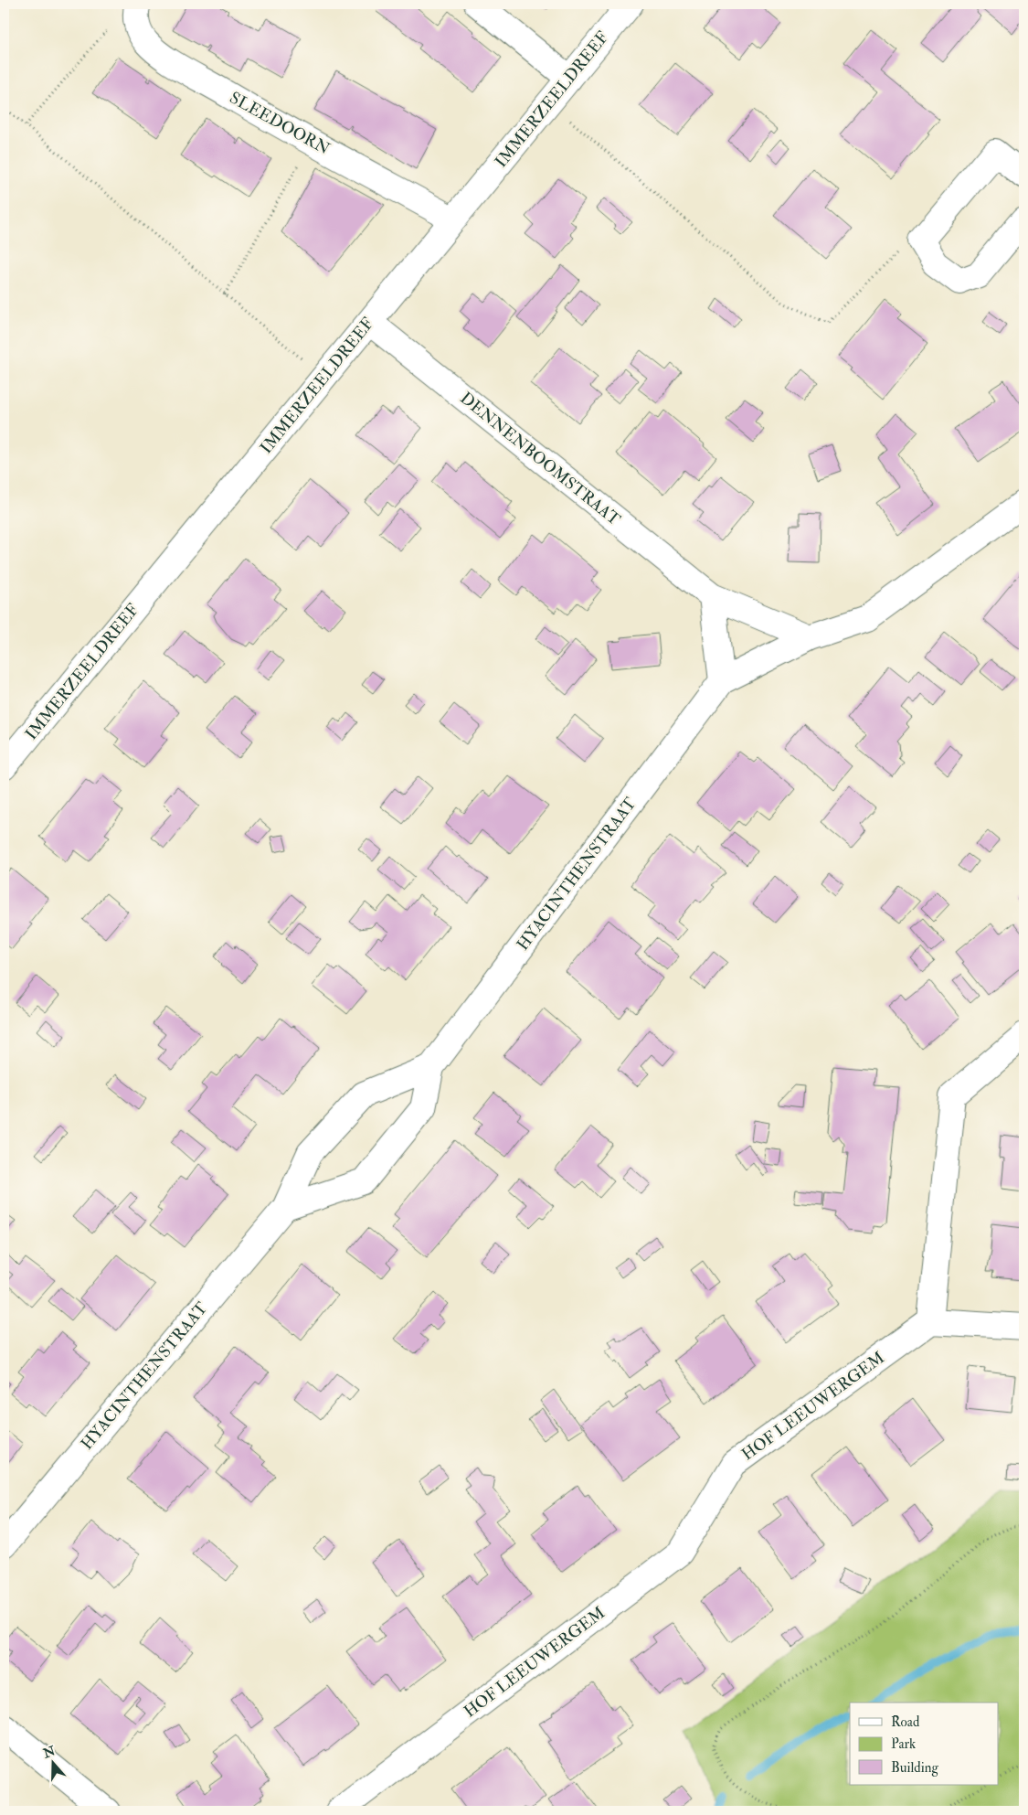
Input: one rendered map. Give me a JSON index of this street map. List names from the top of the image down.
{
  "streets": {
    "street": [
      "IMMERZEELDREEF",
      "SLEEDOORN",
      "DENNENBOOMSTRAAT",
      "HYACINTHENSTRAAT",
      "HOF LEEUWERGEM"
    ]
  },
  "crossings": [
    ["IMMERZEELDREEF", "SLEEDOORN"],
    ["IMMERZEELDREEF", "DENNENBOOMSTRAAT"]
  ],
  "legend": ["Road", "Park", "Building"],
  "north": "top"
}
